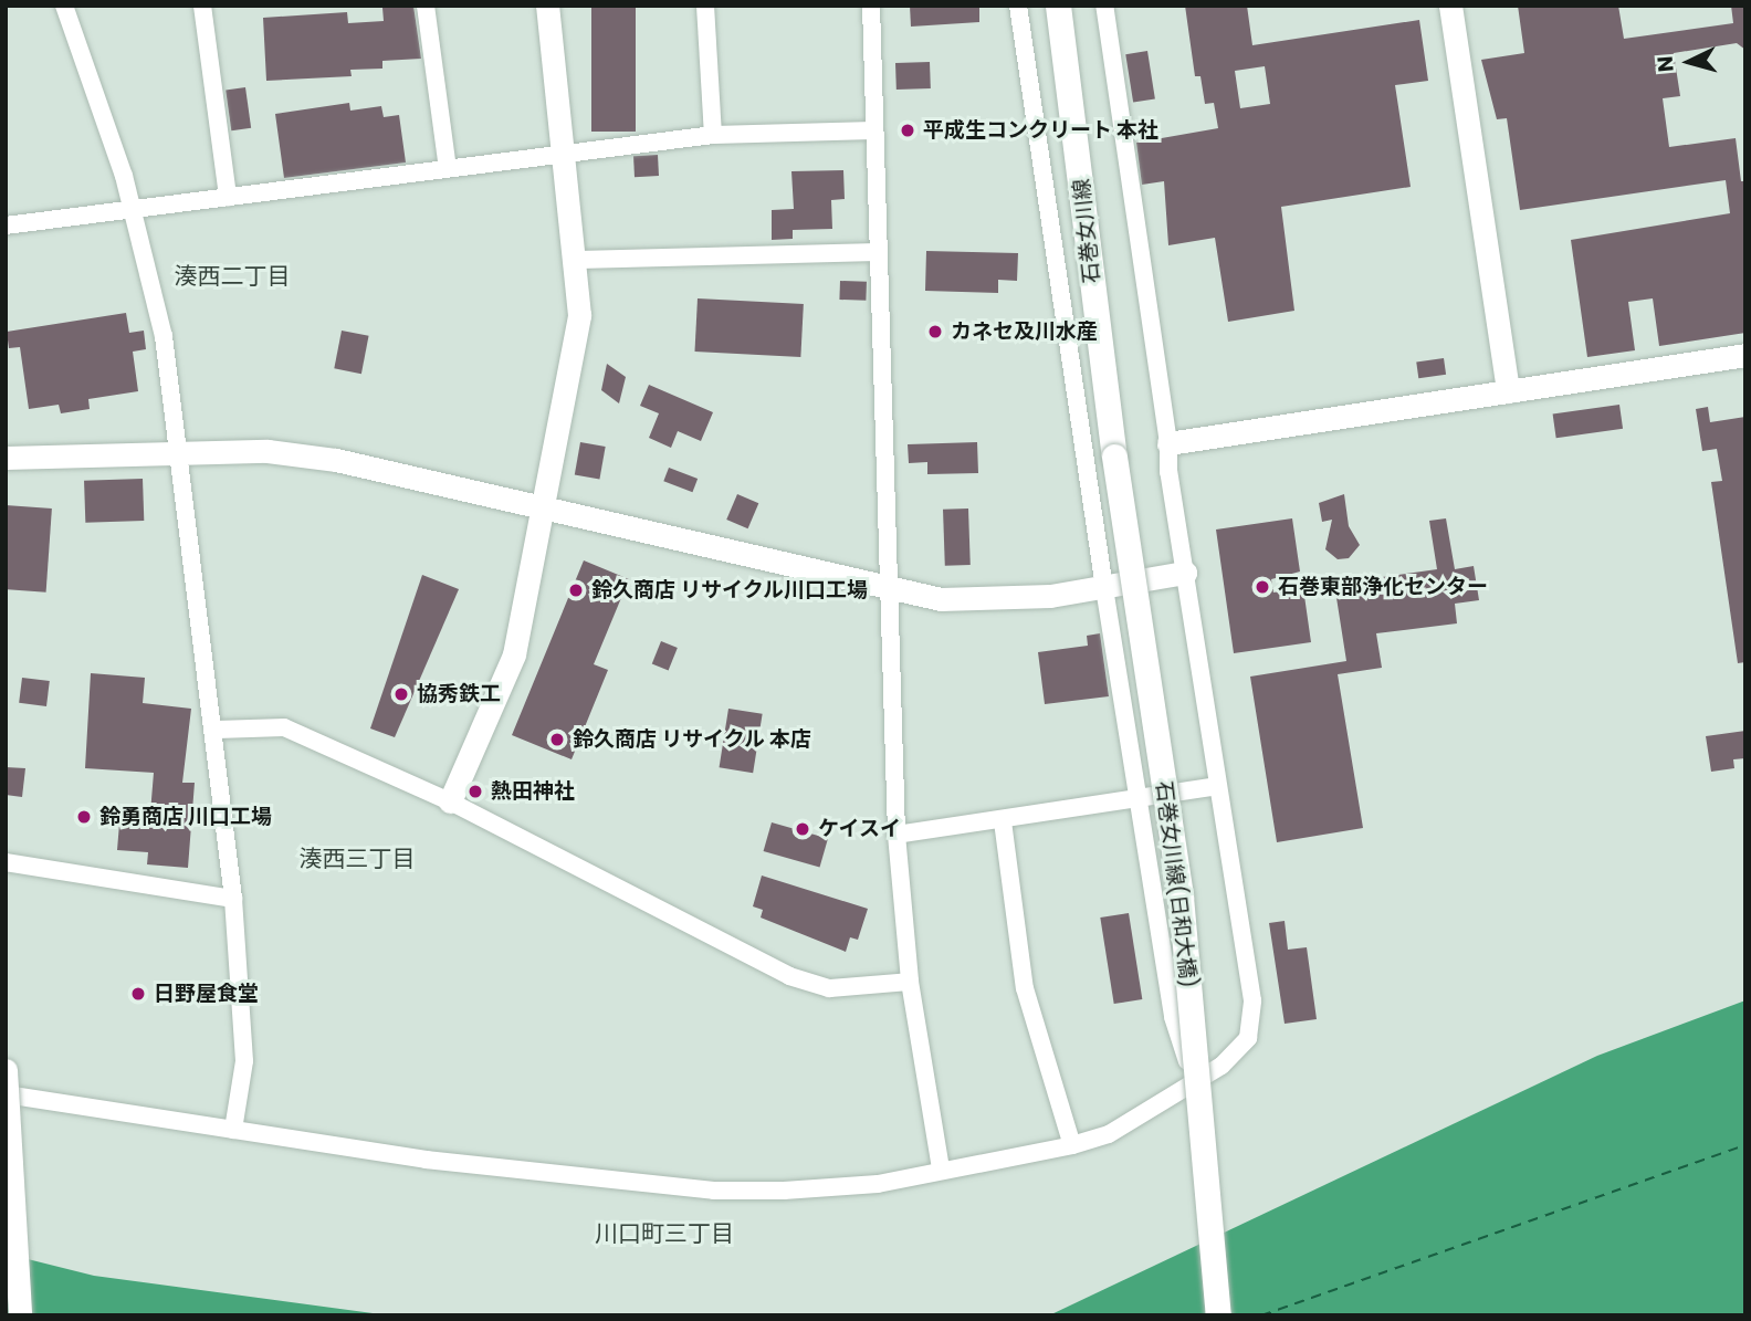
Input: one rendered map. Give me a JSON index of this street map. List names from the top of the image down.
{
  "streets": {
    "main road": ["石巻女川線", "石巻女川線(日和大橋)"]
  },
  "crossings": [
    ["石巻女川線", "石巻女川線(日和大橋)"]
  ],
  "districts": ["湊西二丁目", "湊西三丁目", "川口町三丁目"],
  "places": [
    "平成生コンクリート 本社",
    "カネセ及川水産",
    "石巻東部浄化センター",
    "鈴久商店 リサイクル川口工場",
    "協秀鉄工",
    "鈴久商店 リサイクル 本店",
    "熱田神社",
    "鈴勇商店 川口工場",
    "ケイスイ",
    "日野屋食堂"
  ],
  "north": "left"
}
